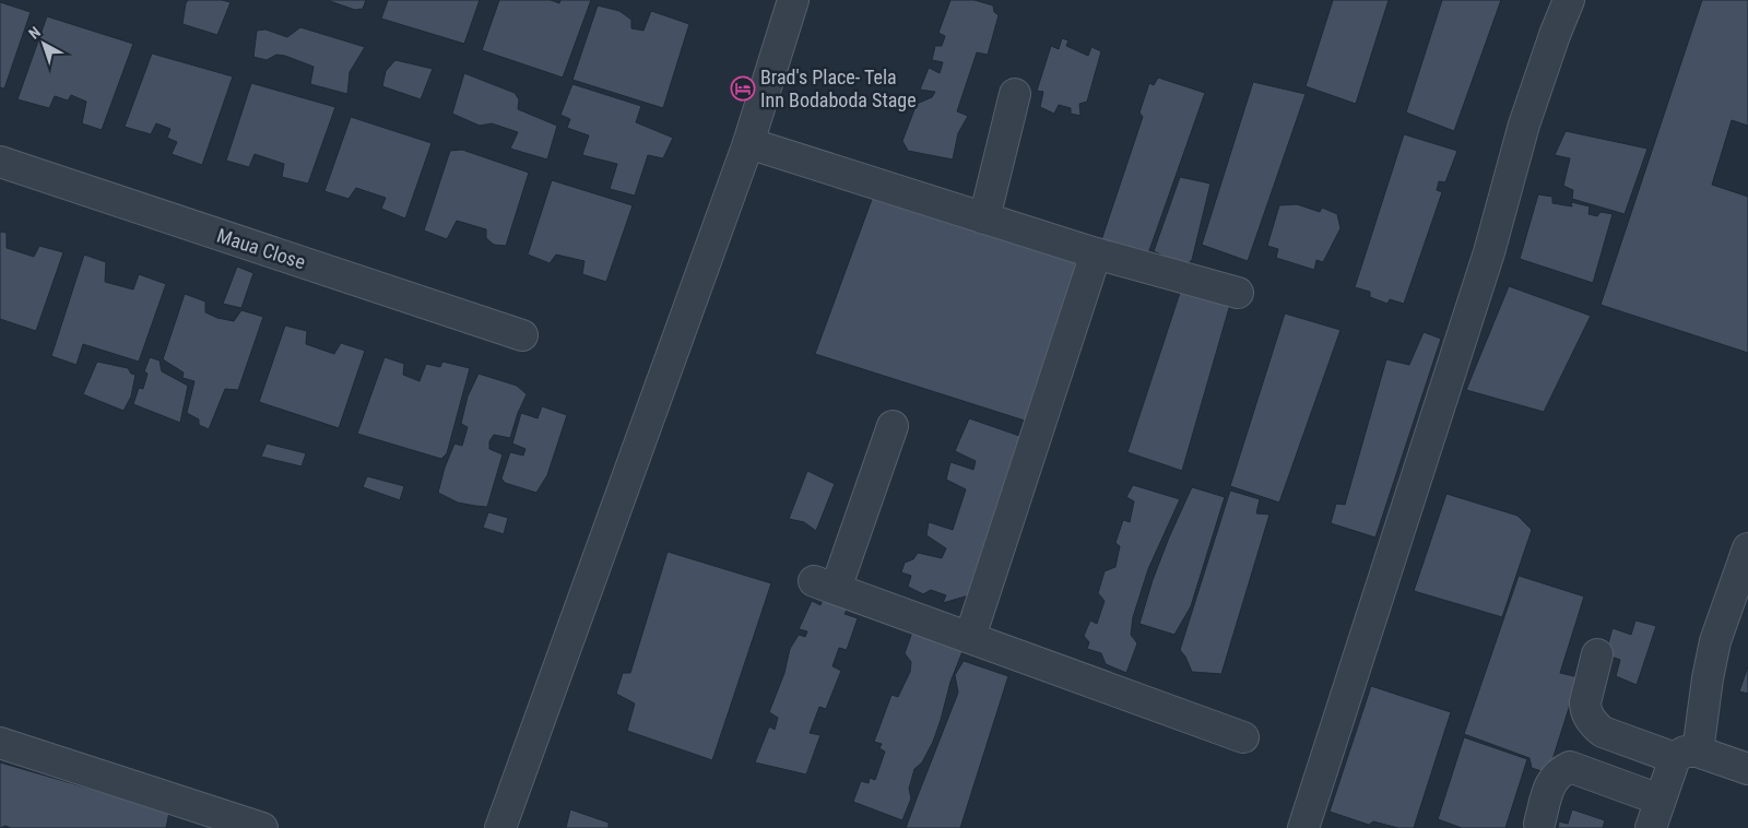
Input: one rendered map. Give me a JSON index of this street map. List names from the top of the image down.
{
  "streets": {
    "street": ["Maua Close"]
  },
  "places": {
    "hotel": ["Brad's Place- Tela Inn Bodaboda Stage"]
  },
  "north": "top left"
}
